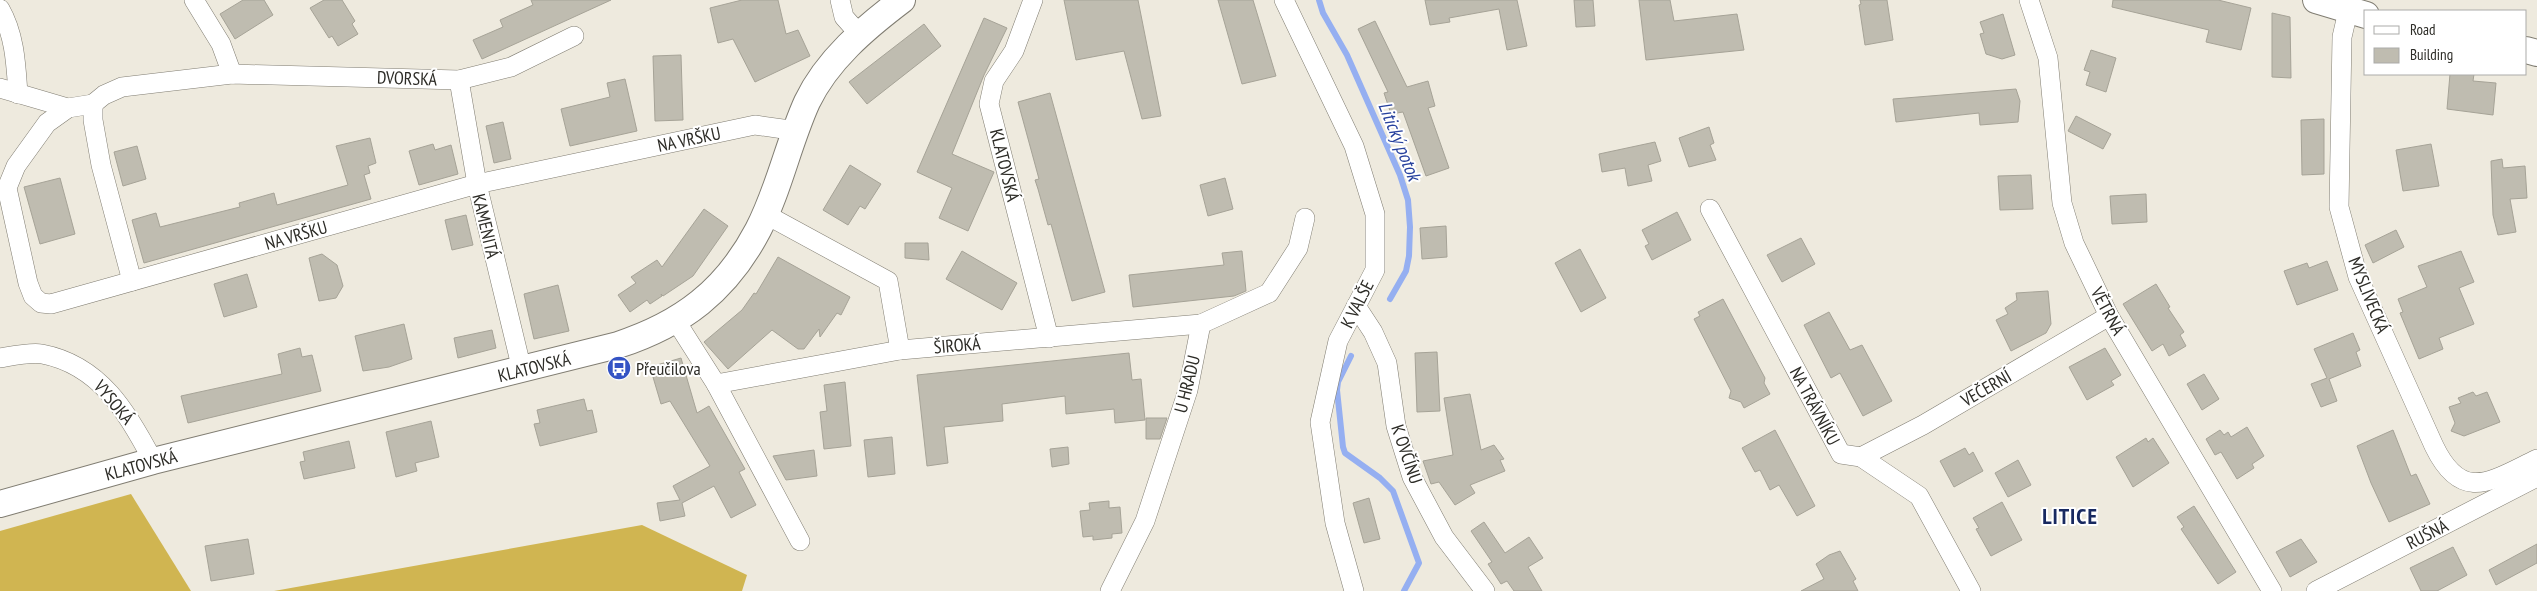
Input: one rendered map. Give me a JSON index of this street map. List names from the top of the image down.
{
  "streets": {
    "main road": ["KLATOVSKÁ"],
    "street": [
      "DVORSKÁ",
      "NA VRŠKU",
      "KAMENITÁ",
      "MYSLIVECKÁ",
      "K VALŠE",
      "VĚTRNÁ",
      "ŠIROKÁ",
      "U HRADU",
      "VEČERNÍ",
      "VYSOKÁ",
      "NA TRÁVNÍKU",
      "K OVČÍNU",
      "RUŠNÁ"
    ]
  },
  "crossings": [
    ["DVORSKÁ", "NA VRŠKU"],
    ["DVORSKÁ", "KAMENITÁ"],
    ["NA VRŠKU", "KLATOVSKÁ"],
    ["NA VRŠKU", "KAMENITÁ"],
    ["KLATOVSKÁ", "KAMENITÁ"],
    ["KLATOVSKÁ", "ŠIROKÁ"],
    ["KLATOVSKÁ", "VYSOKÁ"],
    ["K VALŠE", "K OVČÍNU"],
    ["VĚTRNÁ", "VEČERNÍ"],
    ["ŠIROKÁ", "U HRADU"],
    ["VEČERNÍ", "NA TRÁVNÍKU"]
  ],
  "districts": ["LITICE"],
  "water": ["Litický potok"],
  "places": {
    "bus stop": ["Přeučilova"]
  },
  "legend": ["Road", "Building"]
}
